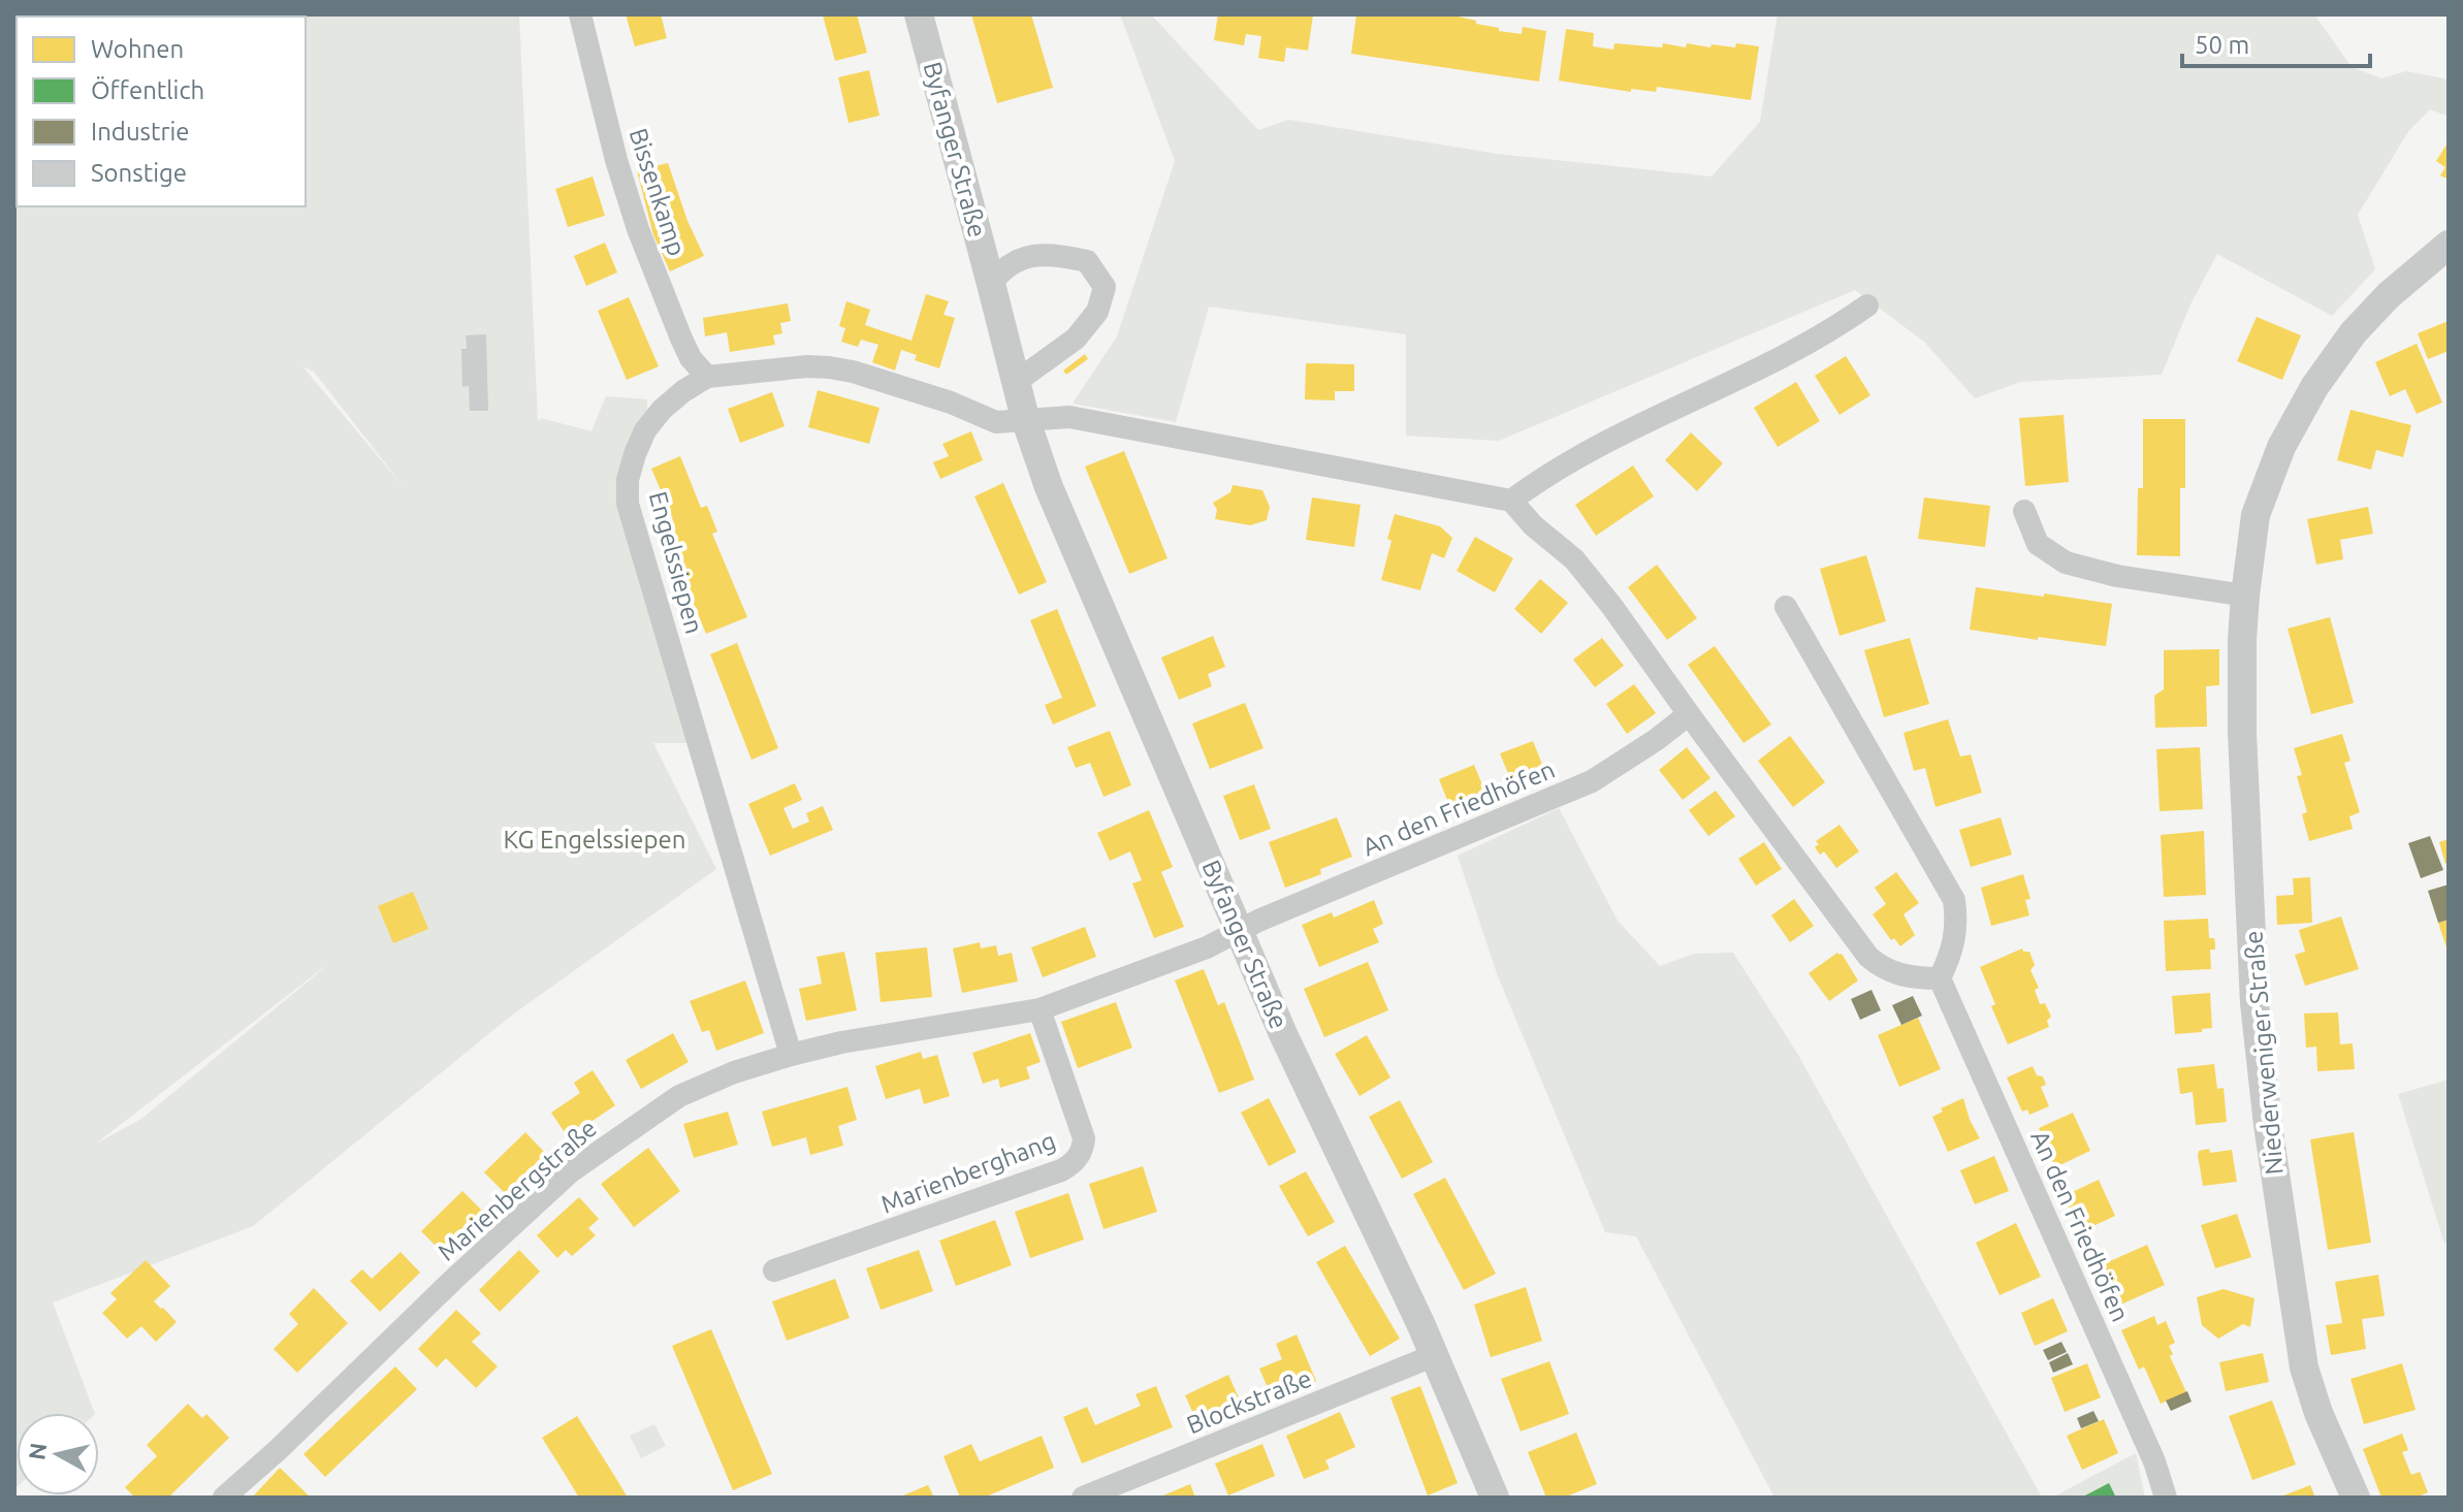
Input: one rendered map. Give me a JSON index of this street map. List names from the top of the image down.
{
  "streets": {
    "street": [
      "Byfanger Straße",
      "Bissenkamp",
      "Engelssiepen",
      "An den Friedhöfen",
      "Niederweniger Straße",
      "Marienberghang",
      "Marienbergstraße",
      "Blockstraße"
    ]
  },
  "crossings": [
    ["Byfanger Straße", "Engelssiepen"],
    ["Byfanger Straße", "An den Friedhöfen"],
    ["Byfanger Straße", "Marienbergstraße"],
    ["Byfanger Straße", "Blockstraße"],
    ["Bissenkamp", "Engelssiepen"],
    ["Engelssiepen", "Marienbergstraße"],
    ["An den Friedhöfen", "Marienbergstraße"],
    ["Marienberghang", "Marienbergstraße"]
  ],
  "parks": ["KG Engelssiepen"],
  "legend": [
    "Wohnen",
    "Öffentlich",
    "Industrie",
    "Sonstige"
  ],
  "scale_bar": "50 m",
  "north": "left"
}
